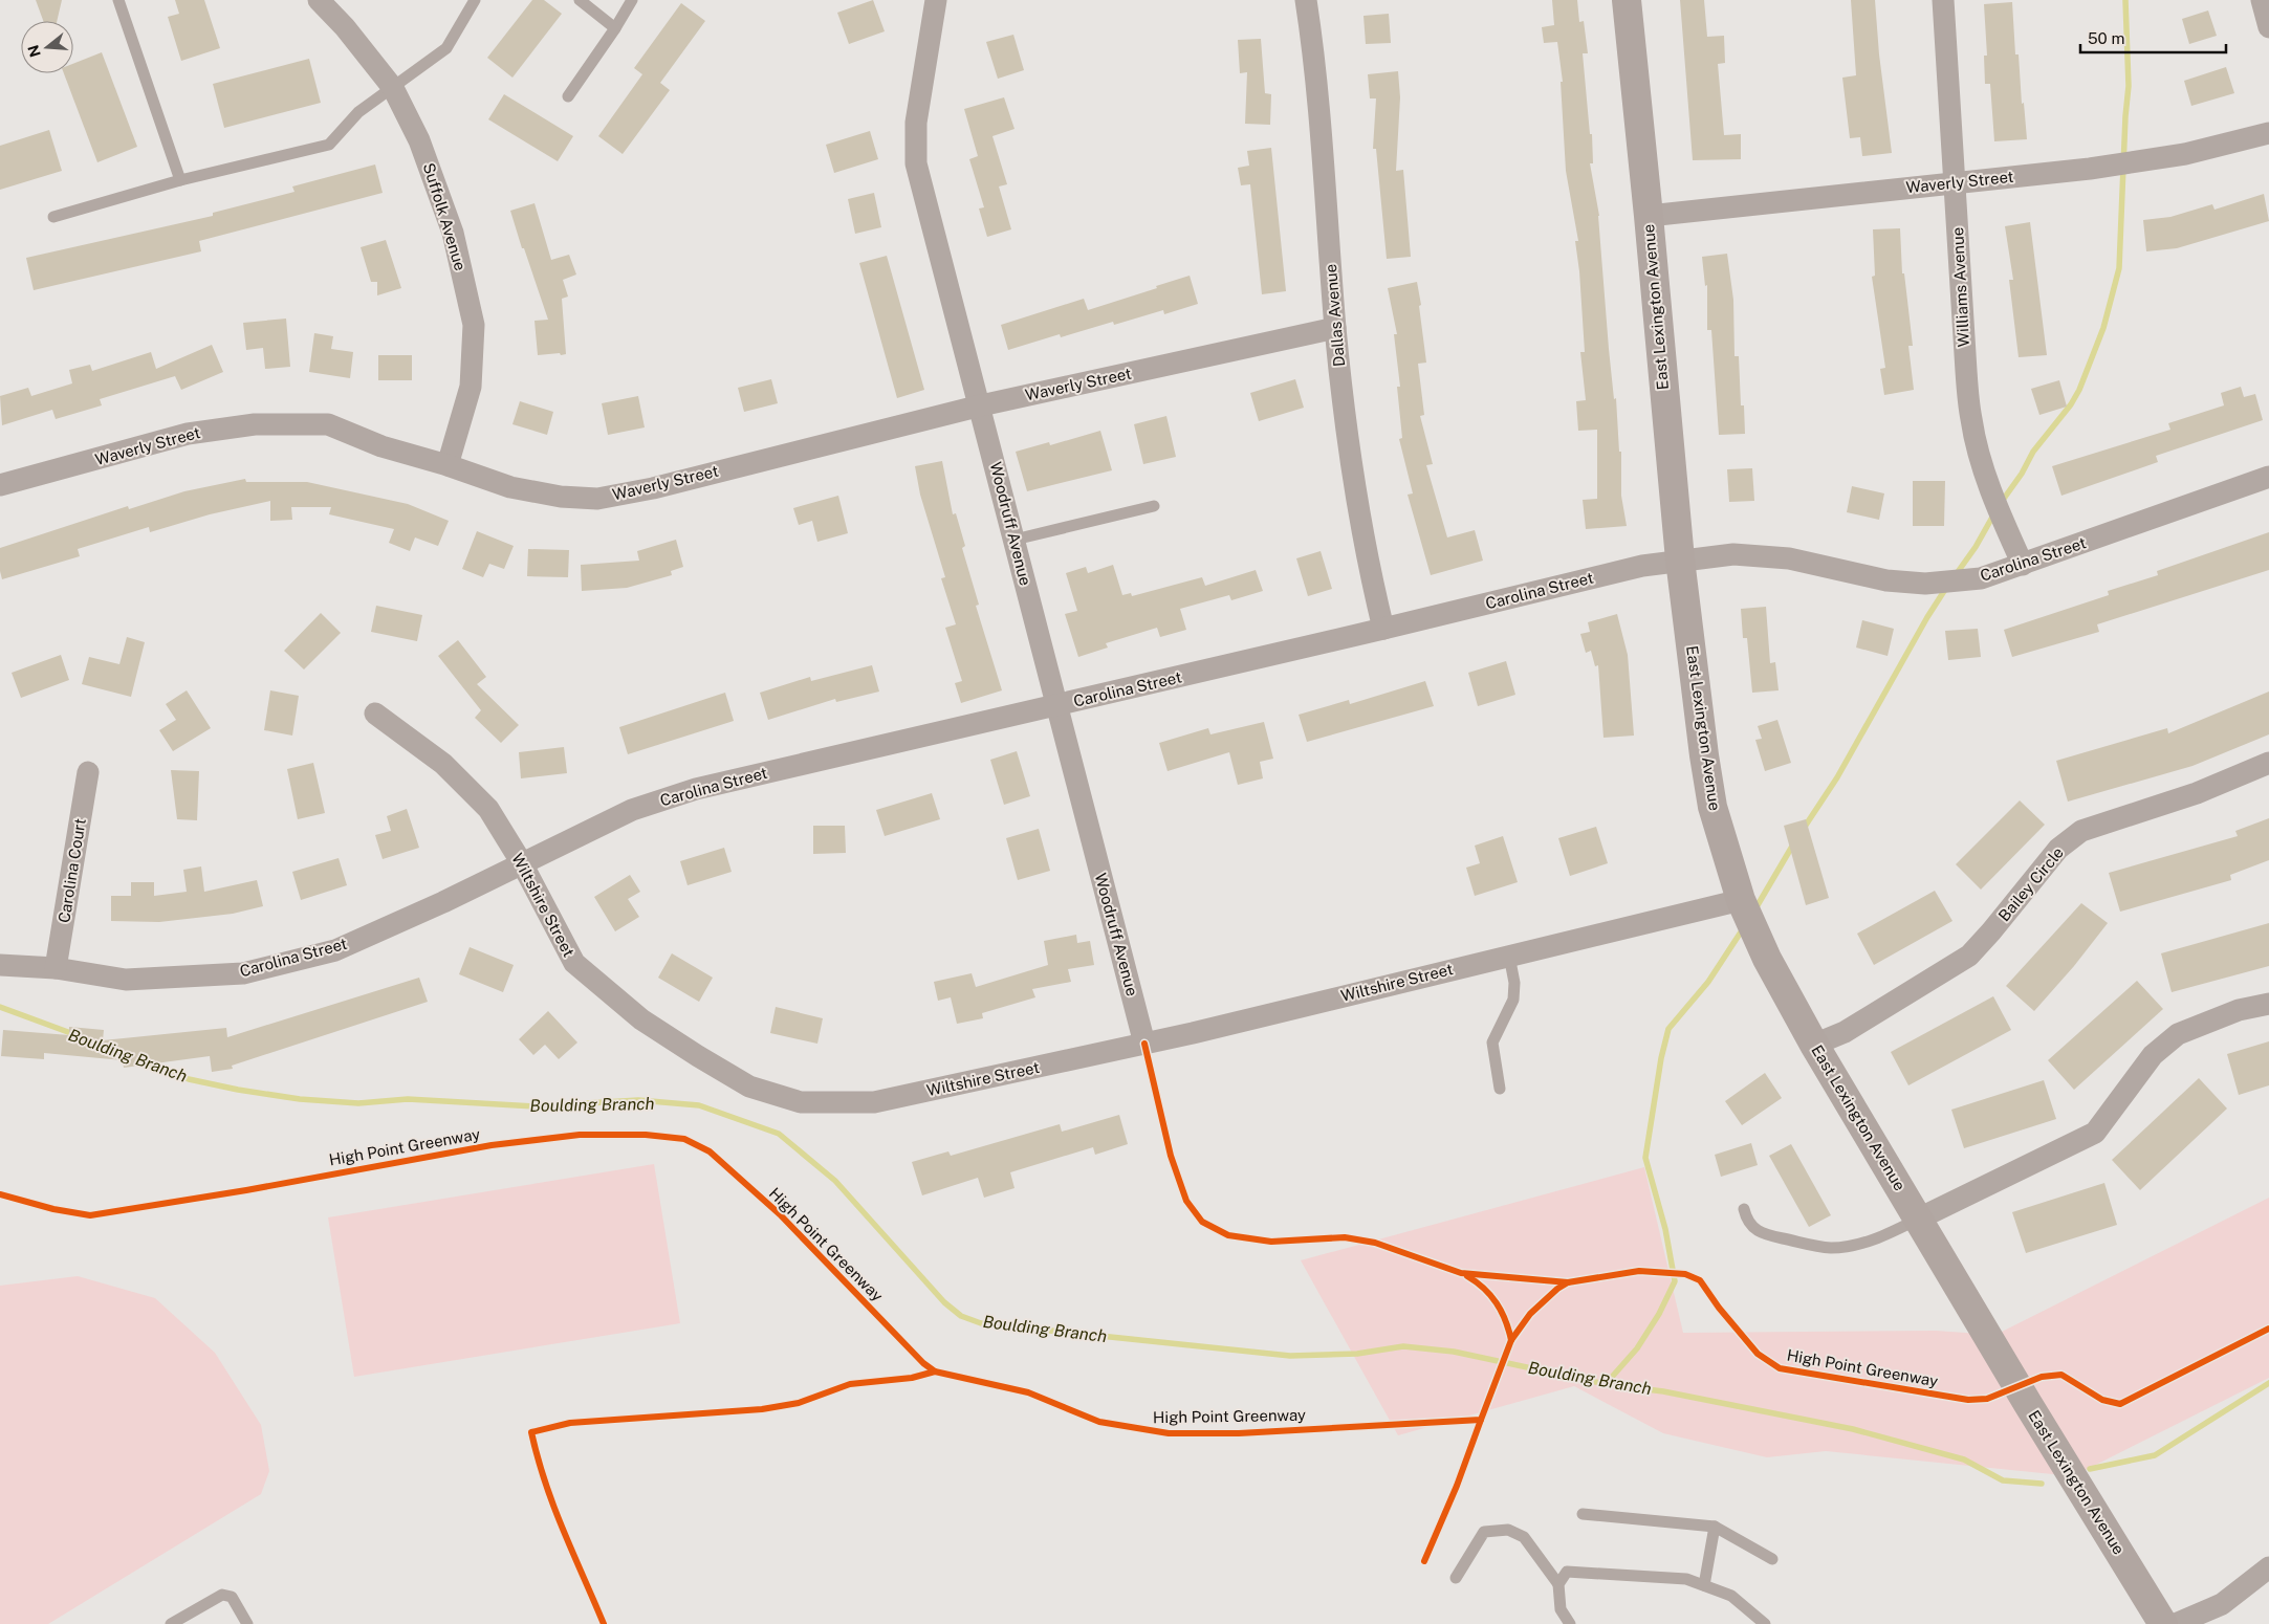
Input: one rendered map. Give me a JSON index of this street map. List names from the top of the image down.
{
  "streets": {
    "main road": ["East Lexington Avenue"],
    "street": [
      "Waverly Street",
      "Suffolk Avenue",
      "Williams Avenue",
      "Dallas Avenue",
      "Woodruff Avenue",
      "Carolina Street",
      "Carolina Court",
      "Bailey Circle",
      "Wiltshire Street"
    ],
    "cycle path": ["High Point Greenway"]
  },
  "crossings": [
    ["Waverly Street", "Suffolk Avenue"],
    ["Waverly Street", "Williams Avenue"],
    ["Waverly Street", "East Lexington Avenue"],
    ["Waverly Street", "Dallas Avenue"],
    ["Waverly Street", "Woodruff Avenue"],
    ["Williams Avenue", "Carolina Street"],
    ["East Lexington Avenue", "Carolina Street"],
    ["East Lexington Avenue", "Bailey Circle"],
    ["East Lexington Avenue", "Wiltshire Street"],
    ["Dallas Avenue", "Carolina Street"],
    ["Woodruff Avenue", "Carolina Street"],
    ["Woodruff Avenue", "Wiltshire Street"],
    ["Carolina Street", "Carolina Court"],
    ["Carolina Street", "Wiltshire Street"]
  ],
  "water": ["Boulding Branch"],
  "scale_bar": "50 m",
  "north": "left"
}
